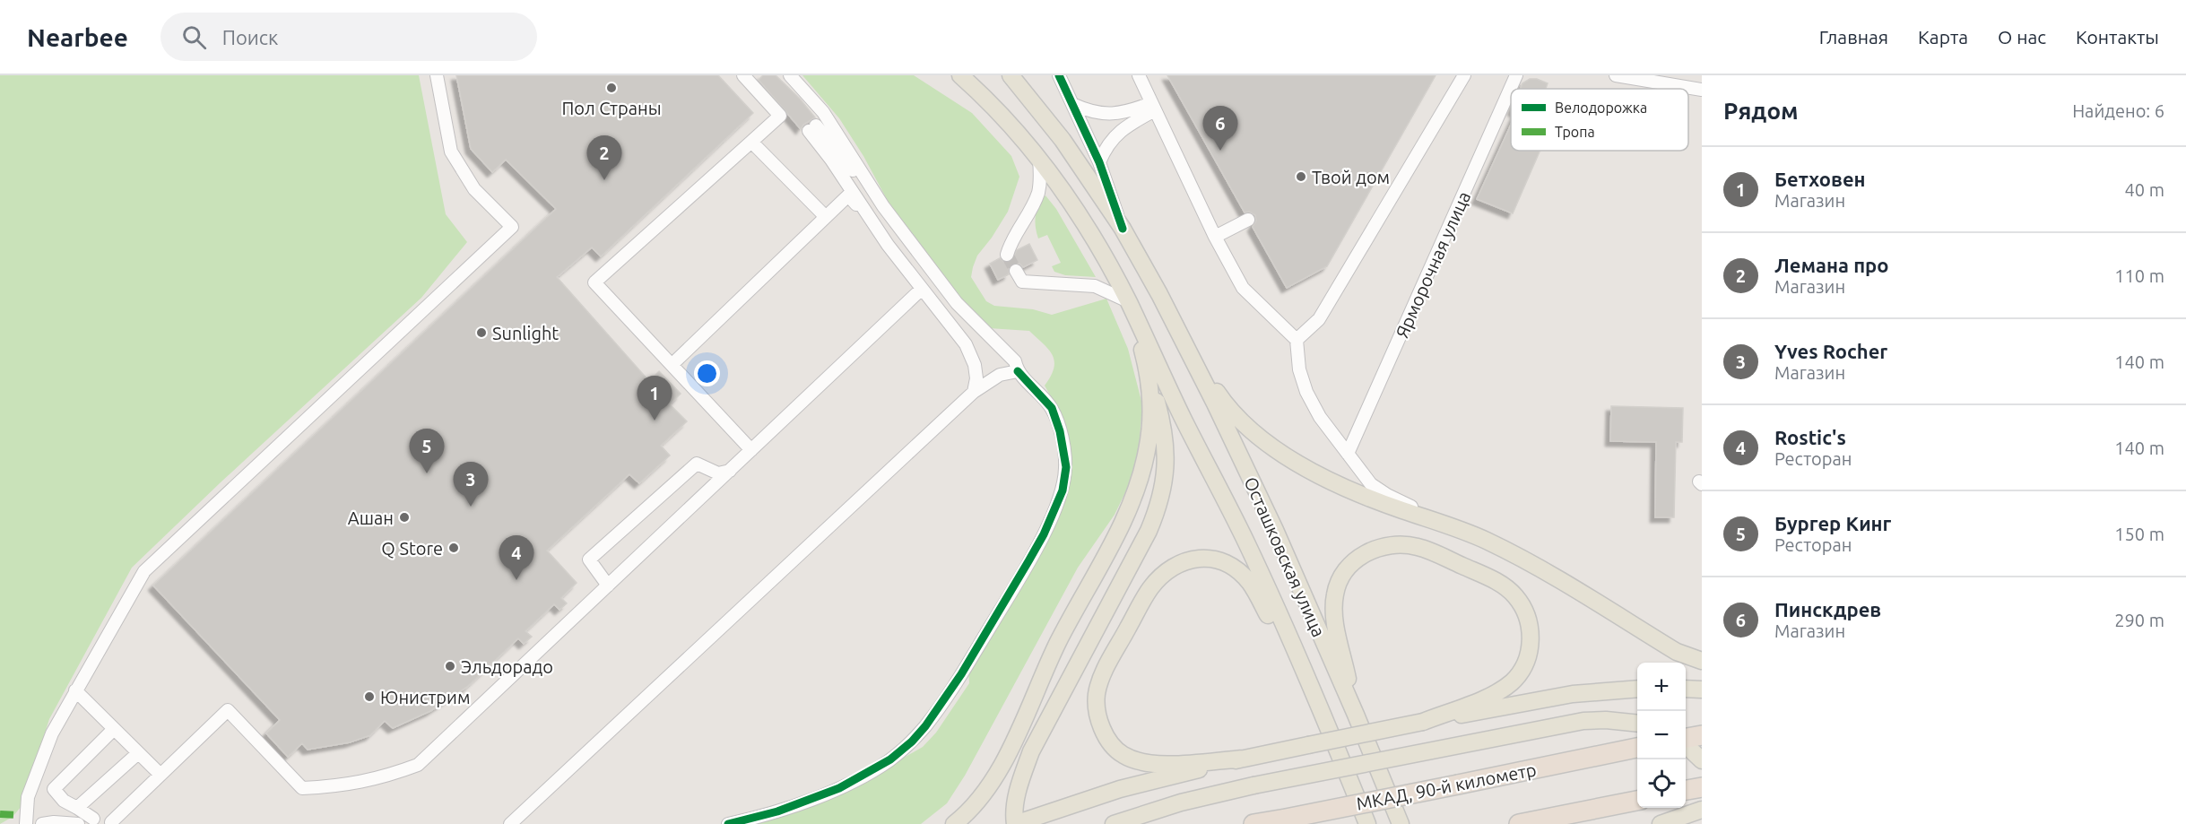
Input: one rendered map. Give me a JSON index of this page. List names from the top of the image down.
{
  "streets": {
    "highway": ["МКАД, 90-й километр"],
    "main road": ["Осташковская улица"],
    "street": ["Ярморочная улица"]
  },
  "places": [
    "Пол Страны",
    "Твой дом",
    "Sunlight",
    "Ашан",
    "Q Store",
    "Эльдорадо",
    "Юнистрим"
  ],
  "legend": ["Велодорожка", "Тропа"],
  "page": {
    "header": "Nearbee",
    "search": "Поиск",
    "nav": [
      "Главная",
      "Карта",
      "О нас",
      "Контакты"
    ],
    "heading": ["Рядом", "Найдено: 6"],
    "pins": [
      "6",
      "2",
      "1",
      "5",
      "3",
      "4"
    ],
    "list": [
      {
        "mark": "1",
        "name": "Бетховен",
        "note": "Магазин",
        "value": "40 m"
      },
      {
        "mark": "2",
        "name": "Лемана про",
        "note": "Магазин",
        "value": "110 m"
      },
      {
        "mark": "3",
        "name": "Yves Rocher",
        "note": "Магазин",
        "value": "140 m"
      },
      {
        "mark": "4",
        "name": "Rostic's",
        "note": "Ресторан",
        "value": "140 m"
      },
      {
        "mark": "5",
        "name": "Бургер Кинг",
        "note": "Ресторан",
        "value": "150 m"
      },
      {
        "mark": "6",
        "name": "Пинскдрев",
        "note": "Магазин",
        "value": "290 m"
      }
    ],
    "map_buttons": ["+", "−"]
  }
}
